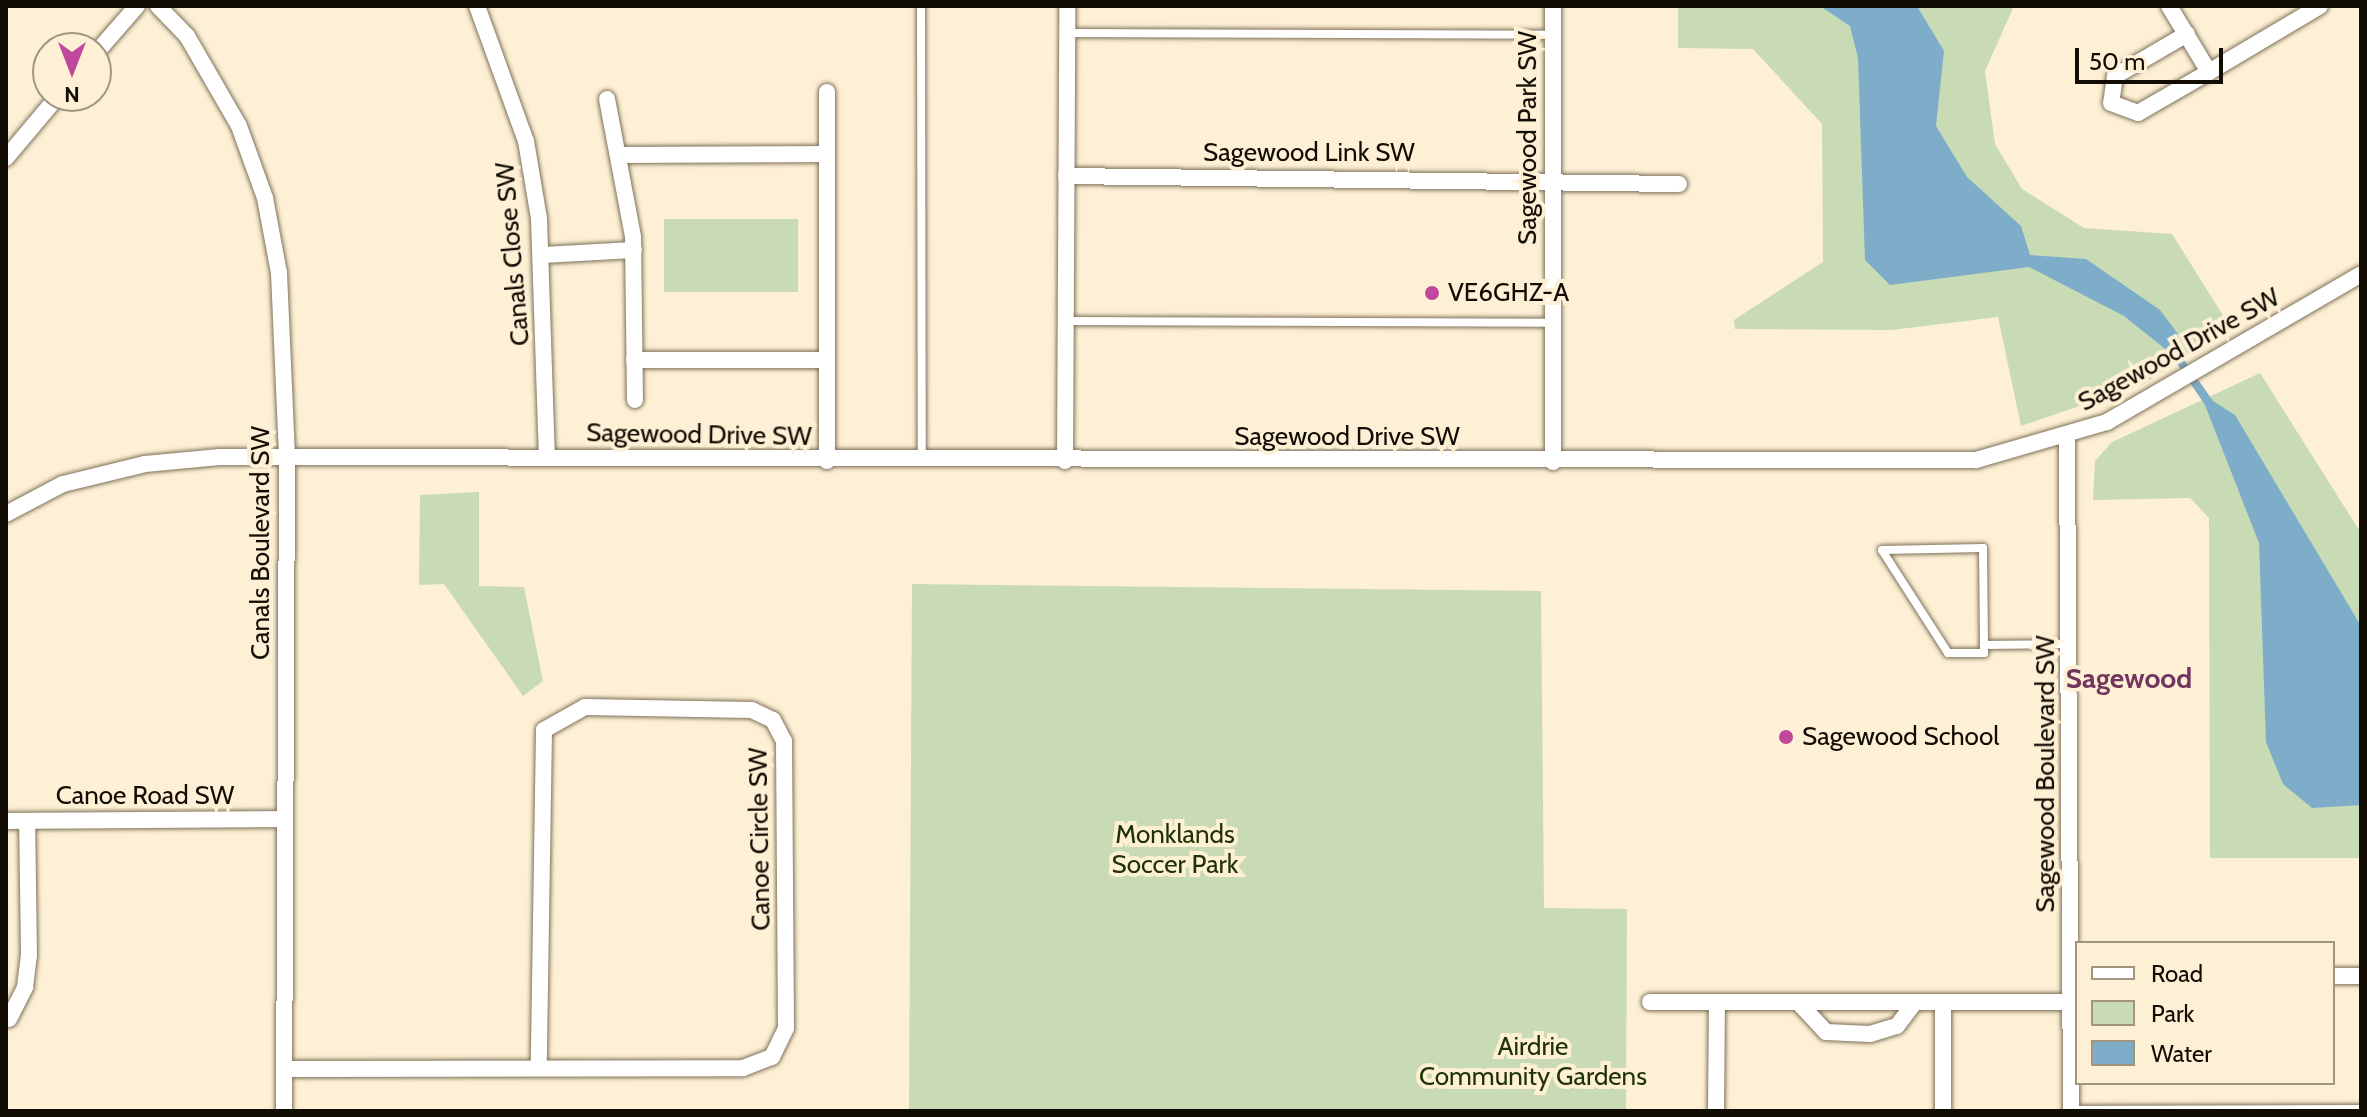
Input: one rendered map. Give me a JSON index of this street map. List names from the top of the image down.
{
  "streets": {
    "street": [
      "Sagewood Park SW",
      "Sagewood Link SW",
      "Canals Close SW",
      "Sagewood Drive SW",
      "Canals Boulevard SW",
      "Sagewood Boulevard SW",
      "Canoe Road SW",
      "Canoe Circle SW"
    ]
  },
  "crossings": [
    ["Sagewood Park SW", "Sagewood Link SW"],
    ["Sagewood Park SW", "Sagewood Drive SW"],
    ["Canals Close SW", "Sagewood Drive SW"],
    ["Sagewood Drive SW", "Canals Boulevard SW"],
    ["Sagewood Drive SW", "Sagewood Boulevard SW"],
    ["Canals Boulevard SW", "Canoe Road SW"],
    ["Canals Boulevard SW", "Canoe Circle SW"]
  ],
  "districts": ["Sagewood"],
  "parks": ["Monklands Soccer Park", "Airdrie Community Gardens"],
  "places": ["VE6GHZ-A", "Sagewood School"],
  "legend": ["Road", "Park", "Water"],
  "scale_bar": "50 m",
  "north": "bottom"
}
